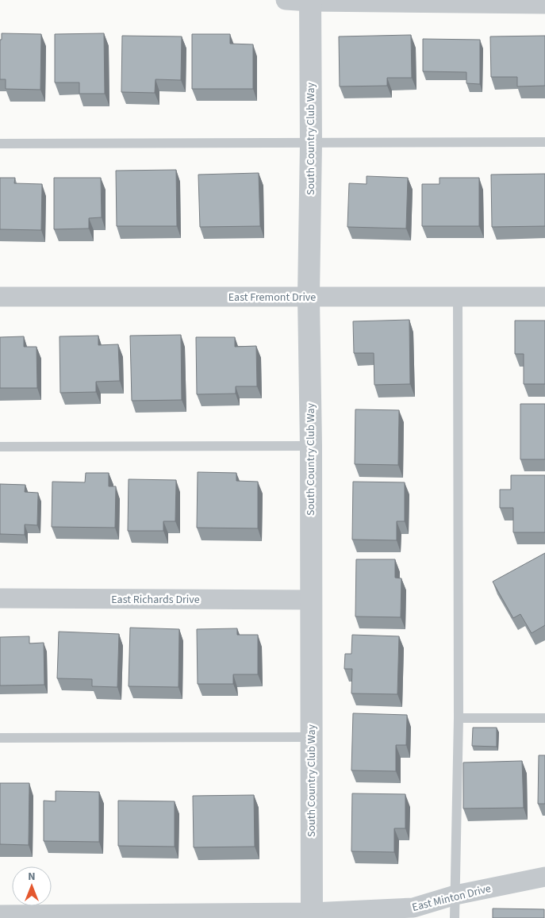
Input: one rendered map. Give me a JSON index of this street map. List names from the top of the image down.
{
  "streets": {
    "street": [
      "South Country Club Way",
      "East Fremont Drive",
      "East Richards Drive",
      "East Minton Drive"
    ]
  },
  "crossings": [
    ["South Country Club Way", "East Fremont Drive"],
    ["South Country Club Way", "East Richards Drive"],
    ["South Country Club Way", "East Minton Drive"]
  ],
  "north": "top"
}
